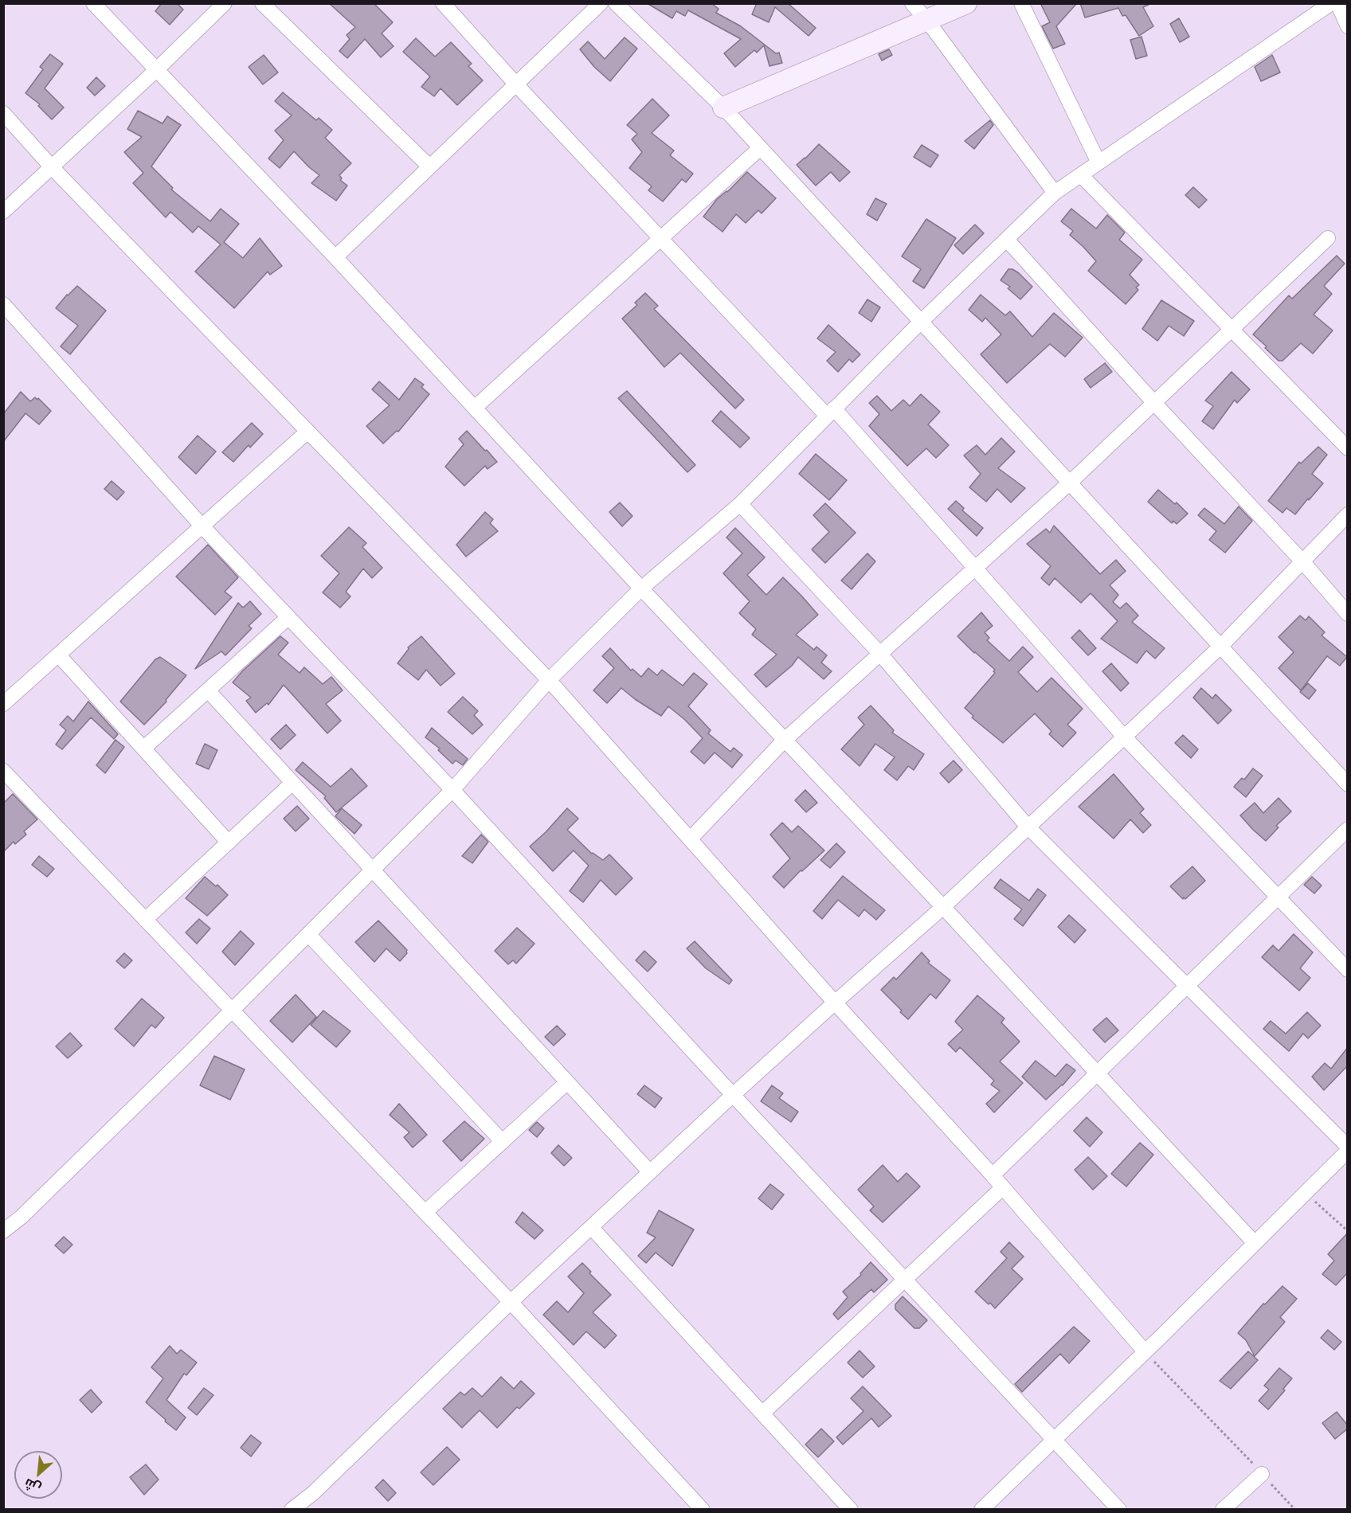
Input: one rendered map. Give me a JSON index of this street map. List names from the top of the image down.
{
  "north": "bottom left"
}
